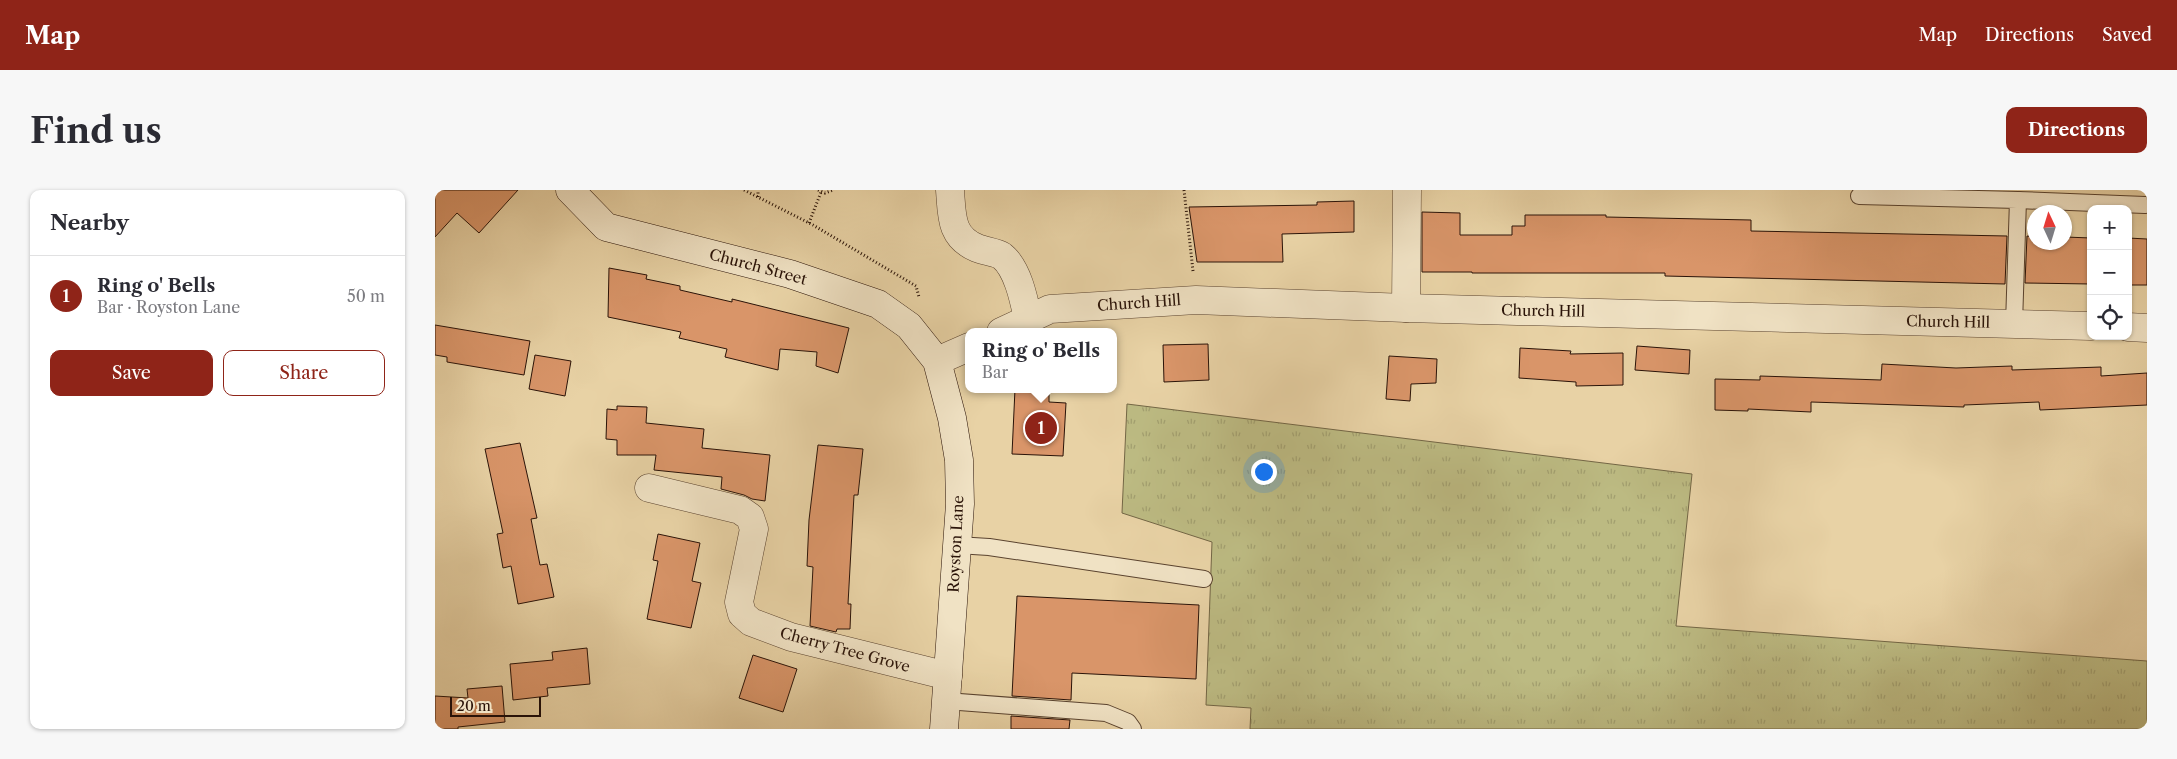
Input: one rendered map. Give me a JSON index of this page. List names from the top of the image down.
{
  "streets": {
    "street": [
      "Church Street",
      "Church Hill",
      "Royston Lane",
      "Cherry Tree Grove"
    ]
  },
  "crossings": [
    ["Church Street", "Royston Lane"],
    ["Royston Lane", "Cherry Tree Grove"]
  ],
  "scale_bar": "20 m",
  "north": "top",
  "page": {
    "header": "Map",
    "nav": ["Map", "Directions", "Saved"],
    "buttons": [
      "Directions",
      ["Save", "Share"]
    ],
    "title": "Find us",
    "heading": "Nearby",
    "map_buttons": ["+", "−"],
    "list": [
      {
        "mark": "1",
        "name": "Ring o' Bells",
        "note": "Bar · Royston Lane",
        "value": "50 m"
      }
    ],
    "popup": ["Ring o' Bells", "Bar"],
    "pins": "1",
    "scale": "20 m"
  }
}
